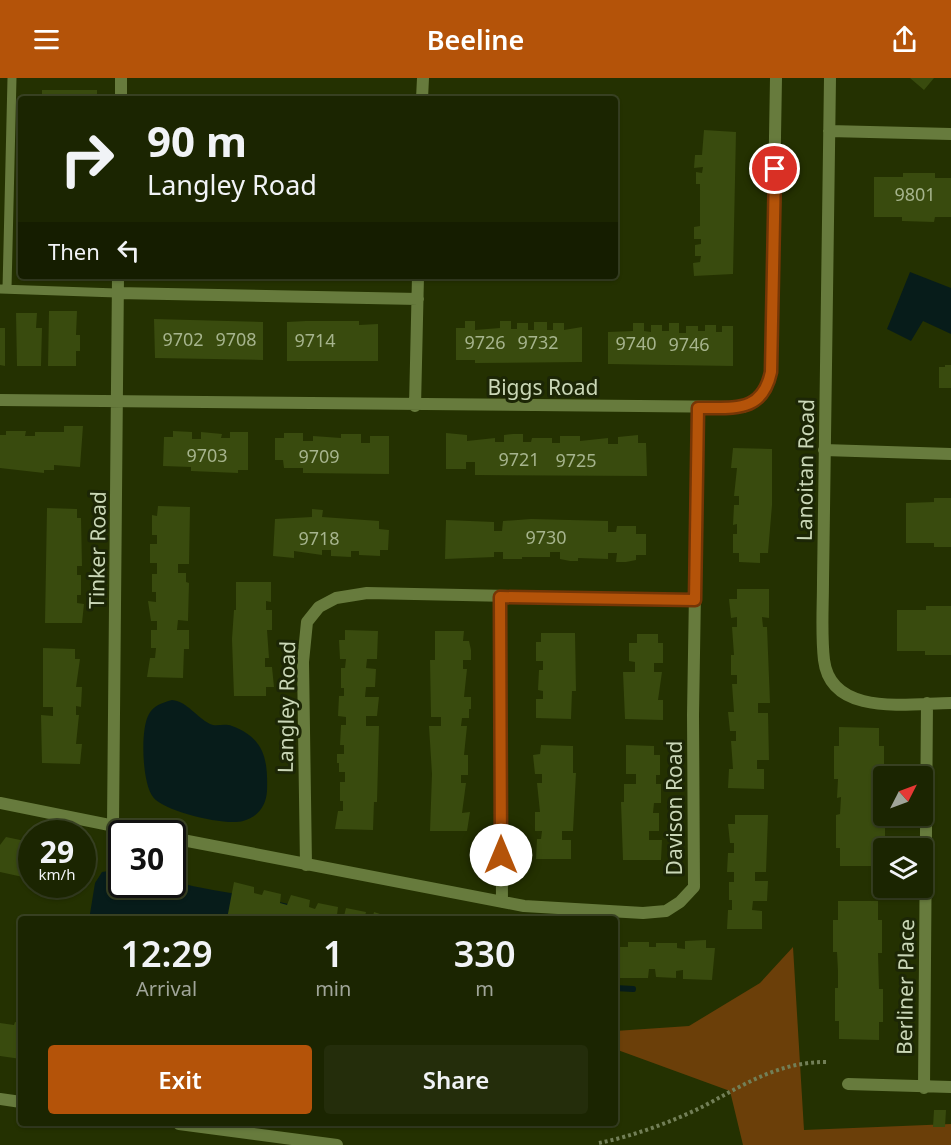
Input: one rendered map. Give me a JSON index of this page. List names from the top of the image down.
{
  "streets": {
    "street": [
      "Biggs Road",
      "Lanoitan Road",
      "Tinker Road",
      "Langley Road",
      "Davison Road",
      "Berliner Place"
    ]
  },
  "crossings": [
    ["Biggs Road", "Tinker Road"],
    ["Biggs Road", "Davison Road"],
    ["Lanoitan Road", "Berliner Place"],
    ["Langley Road", "Davison Road"]
  ],
  "house_numbers": [
    "9801",
    "9702",
    "9708",
    "9714",
    "9726",
    "9732",
    "9740",
    "9746",
    "9703",
    "9709",
    "9721",
    "9725",
    "9730",
    "9718"
  ],
  "north": "top right",
  "page": {
    "header": "Beeline",
    "turn": ["90 m", "Langley Road"],
    "then": "Then",
    "speed": "29 km/h",
    "limit": "30",
    "eta": [
      "12:29",
      "Arrival",
      "1",
      "min",
      "330",
      "m"
    ],
    "buttons": ["Exit", "Share"]
  }
}
